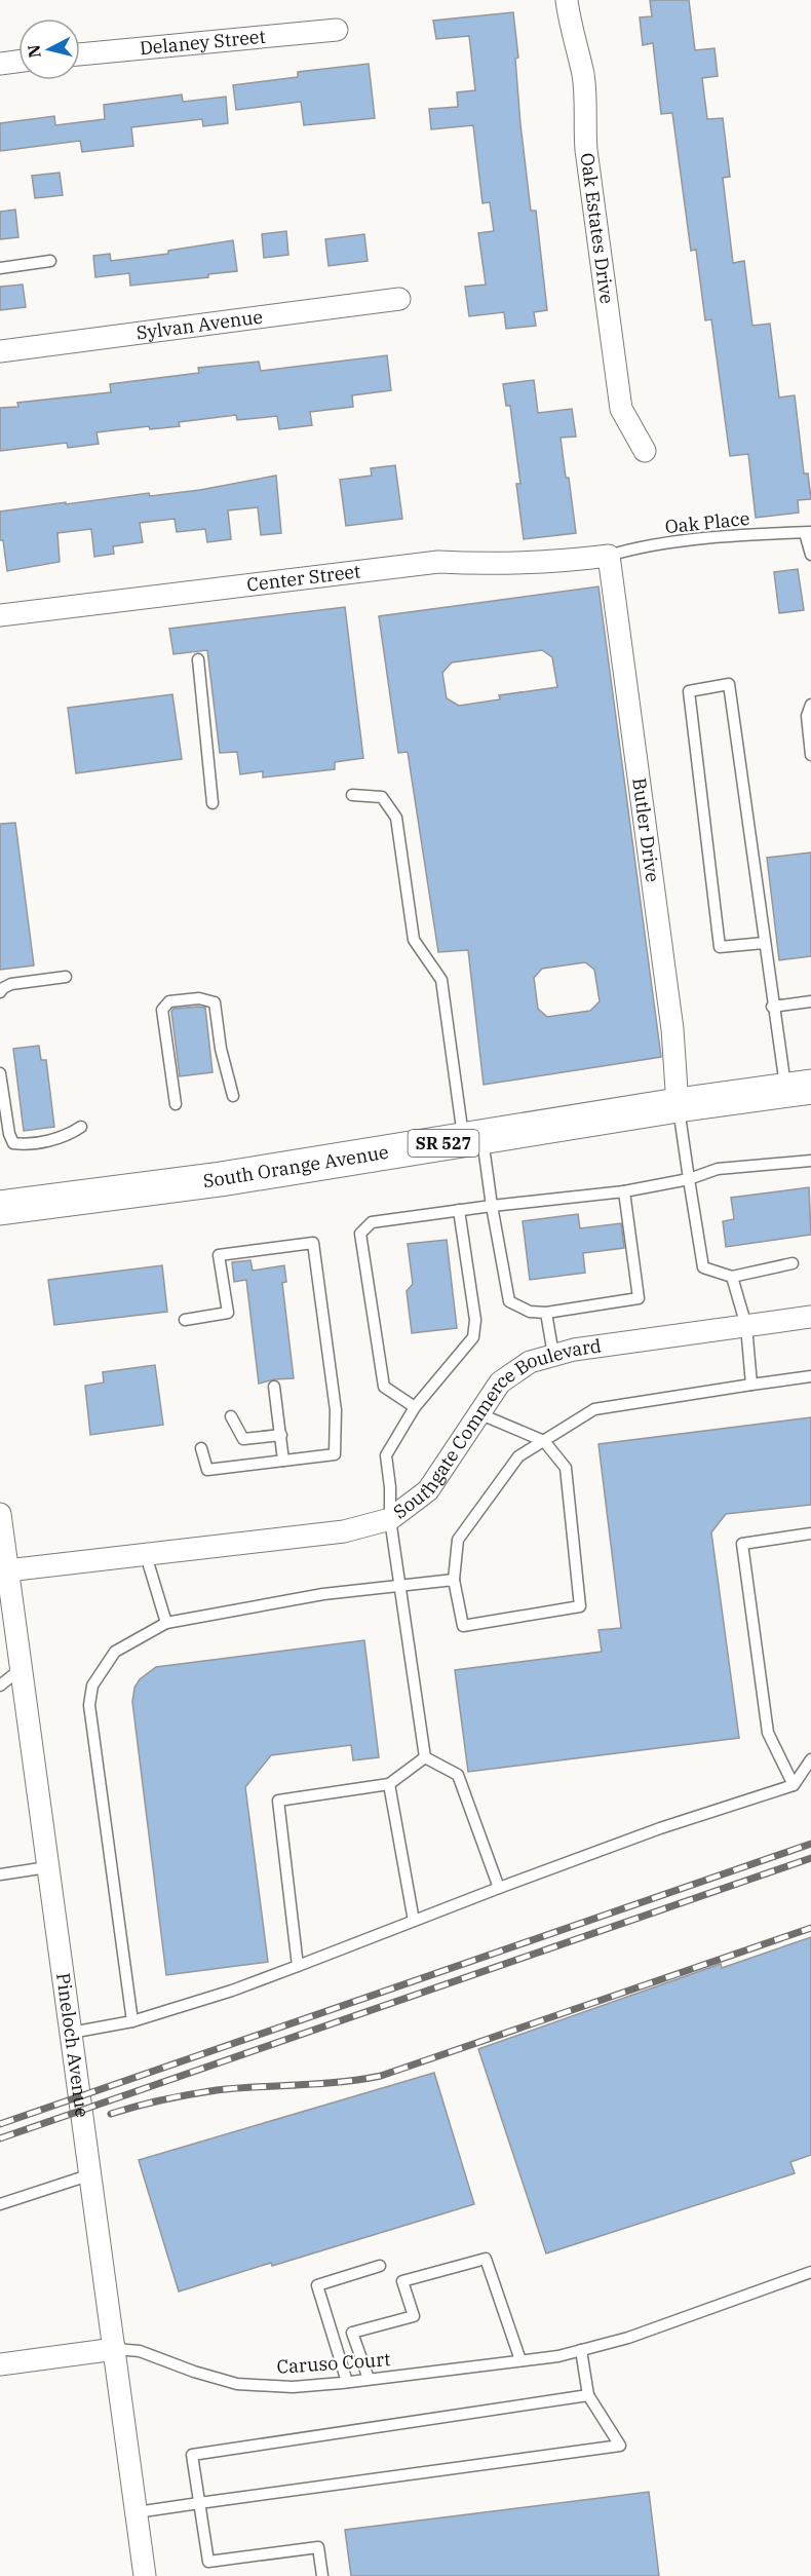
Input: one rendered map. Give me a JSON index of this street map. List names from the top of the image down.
{
  "streets": {
    "main road": ["SR 527", "South Orange Avenue"],
    "street": [
      "Delaney Street",
      "Oak Estates Drive",
      "Sylvan Avenue",
      "Center Street",
      "Butler Drive",
      "Southgate Commerce Boulevard",
      "Pineloch Avenue"
    ],
    "lane": ["Oak Place", "Caruso Court"]
  },
  "crossings": [
    ["Oak Place", "Center Street"],
    ["Oak Place", "Butler Drive"],
    ["Center Street", "Butler Drive"],
    ["Butler Drive", "South Orange Avenue"],
    ["Southgate Commerce Boulevard", "Pineloch Avenue"],
    ["Pineloch Avenue", "Caruso Court"]
  ],
  "north": "left"
}
